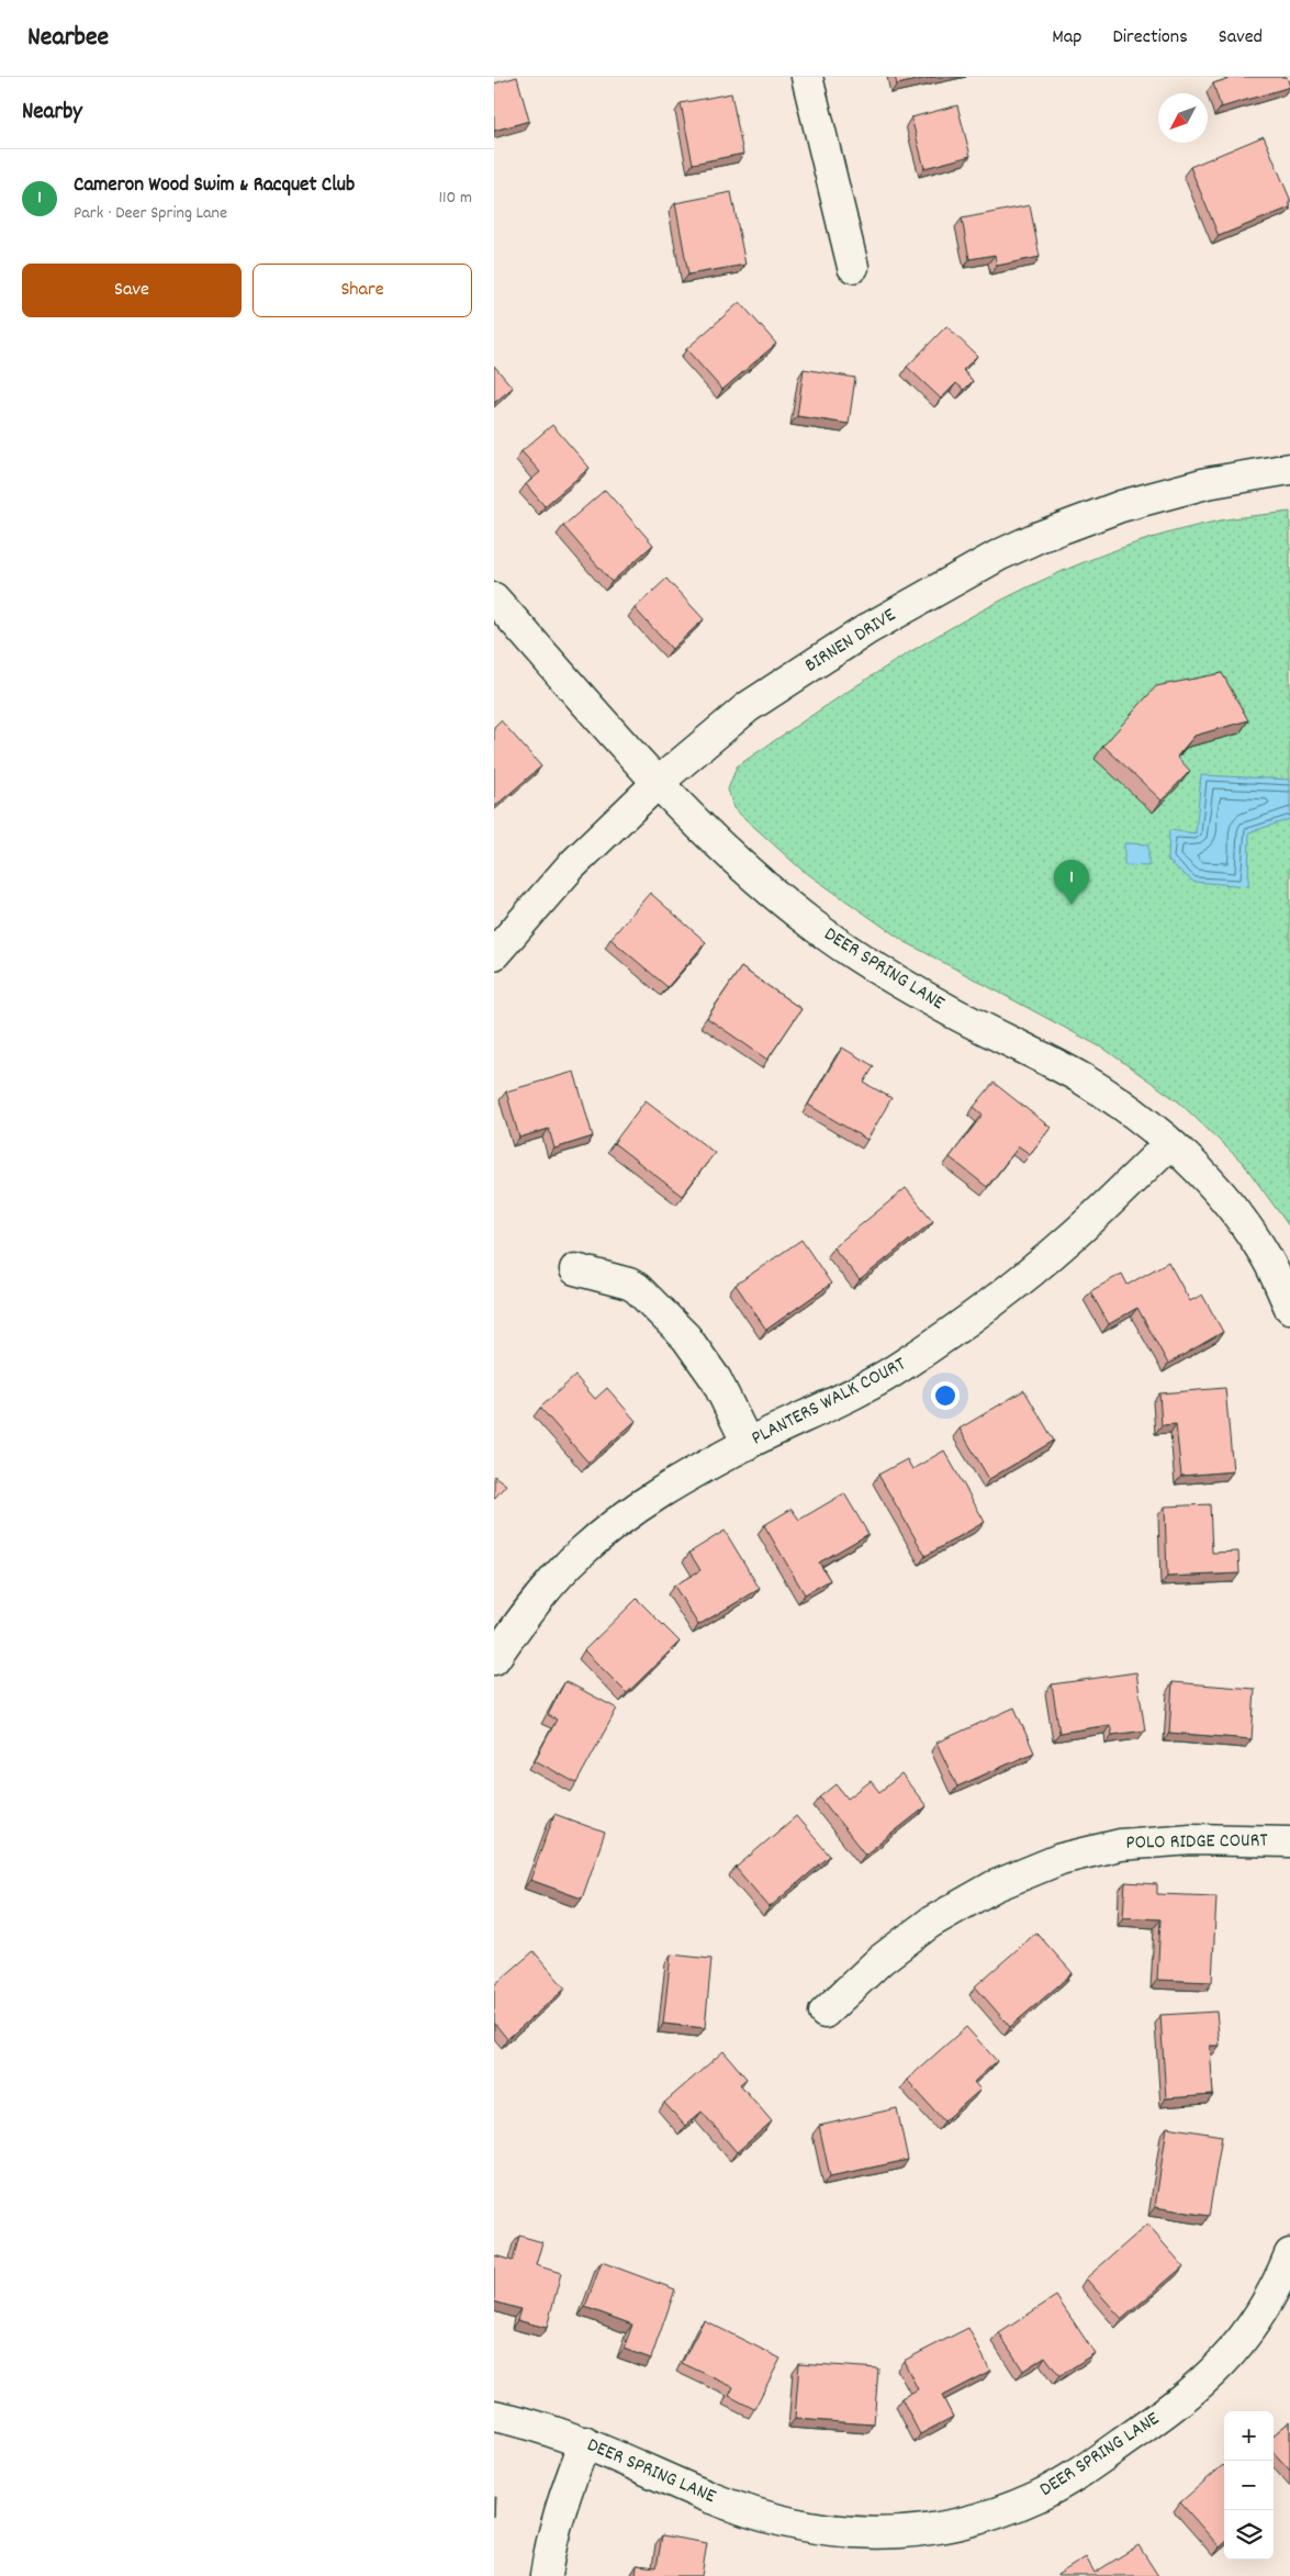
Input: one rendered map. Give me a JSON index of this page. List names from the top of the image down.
{
  "streets": {
    "street": [
      "BIRNEN DRIVE",
      "DEER SPRING LANE",
      "PLANTERS WALK COURT",
      "POLO RIDGE COURT"
    ]
  },
  "crossings": [
    ["BIRNEN DRIVE", "DEER SPRING LANE"],
    ["DEER SPRING LANE", "PLANTERS WALK COURT"]
  ],
  "north": "bottom left",
  "page": {
    "header": "Nearbee",
    "nav": ["Map", "Directions", "Saved"],
    "heading": "Nearby",
    "list": [
      {
        "mark": "1",
        "name": "Cameron Wood Swim & Racquet Club",
        "note": "Park · Deer Spring Lane",
        "value": "110 m"
      }
    ],
    "buttons": ["Save", "Share"],
    "pins": "1",
    "map_buttons": ["+", "−"]
  }
}
